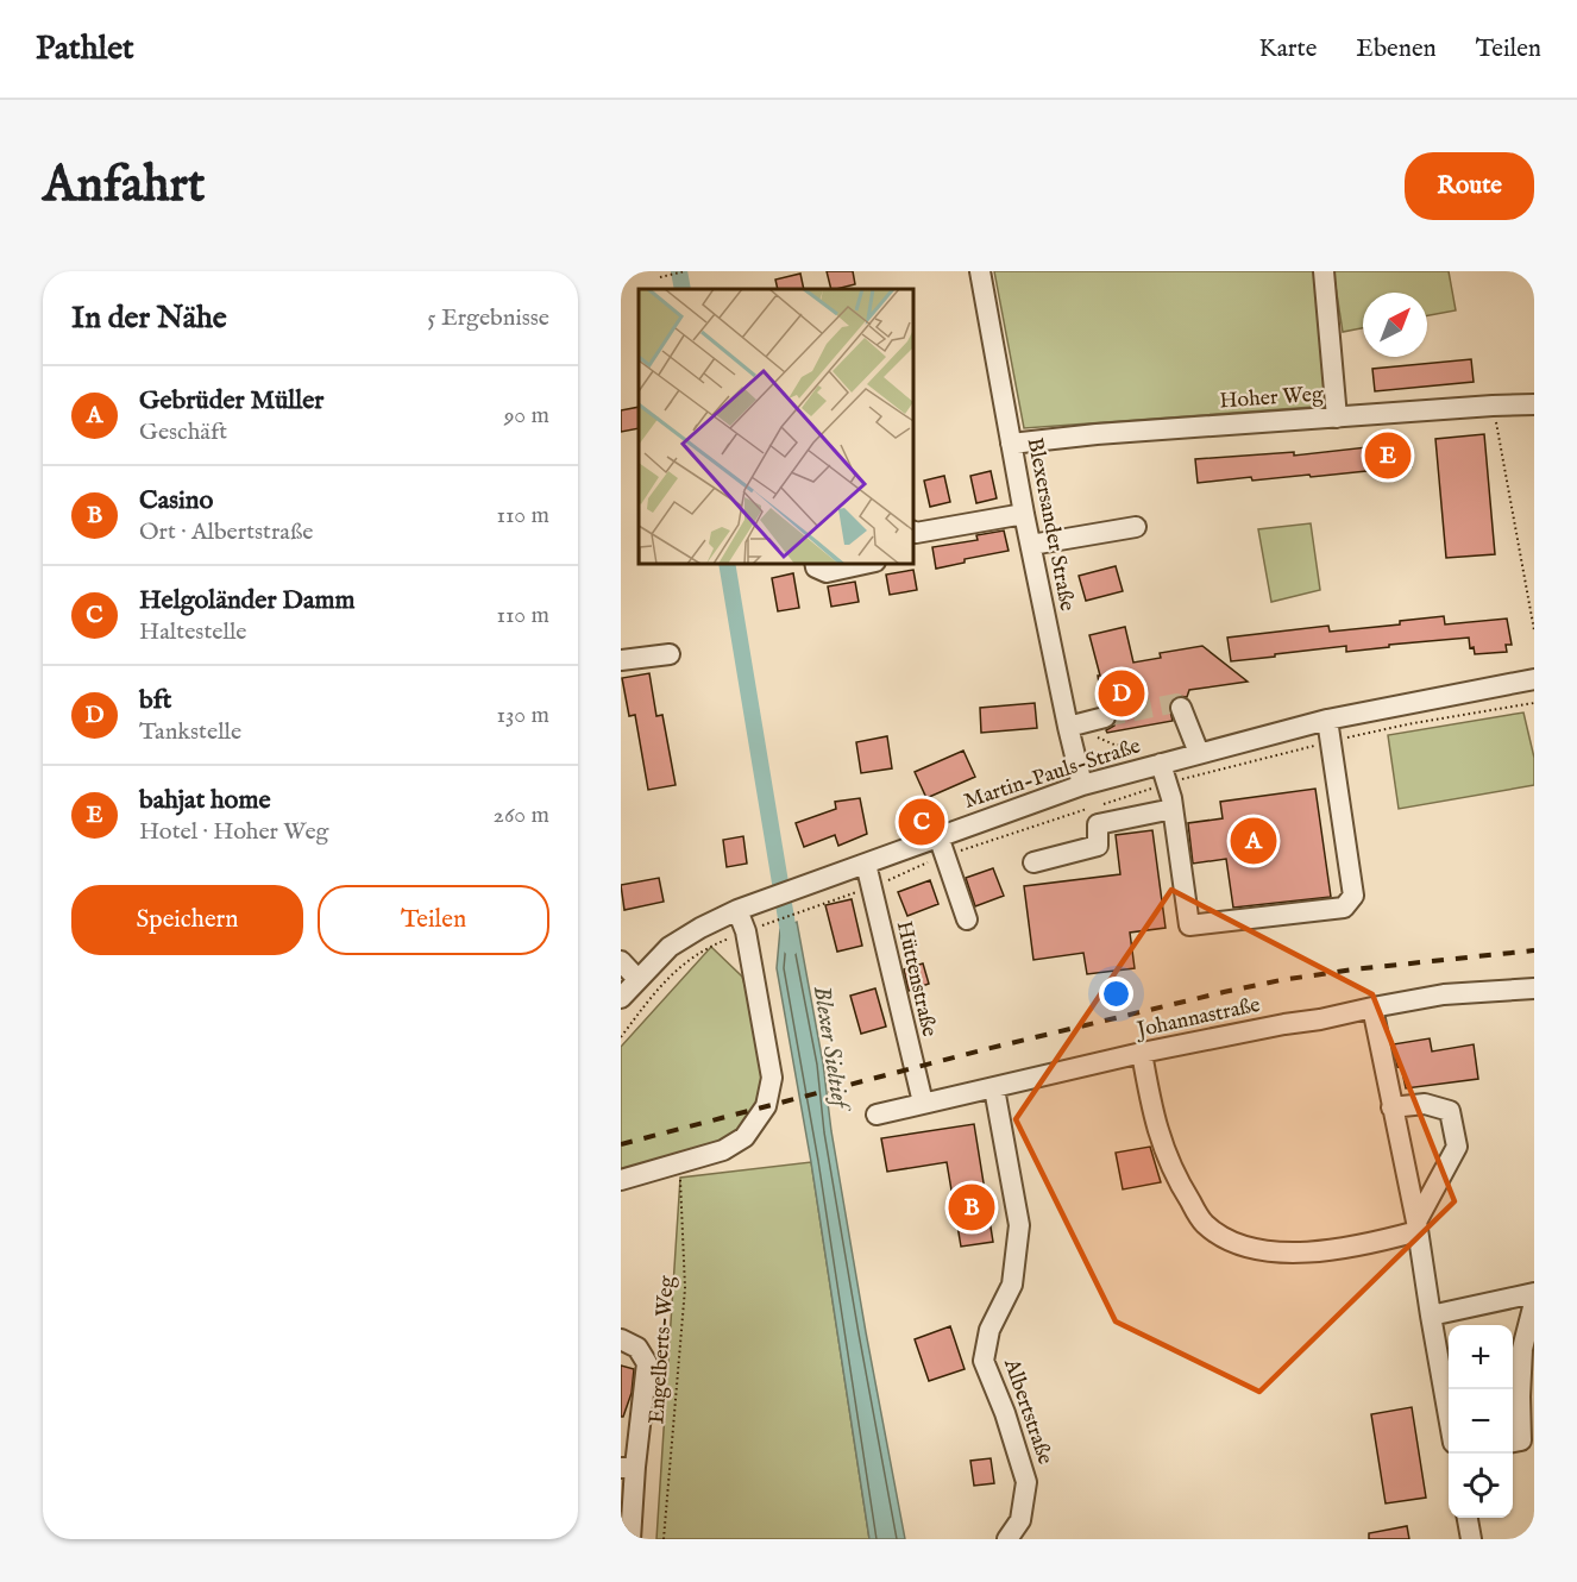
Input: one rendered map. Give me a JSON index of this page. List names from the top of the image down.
{
  "streets": {
    "street": [
      "Hoher Weg",
      "Blexersander Straße",
      "Martin-Pauls-Straße",
      "Hüttenstraße",
      "Johannastraße",
      "Albertstraße"
    ],
    "path": ["Engelberts-Weg"]
  },
  "crossings": [
    ["Hoher Weg", "Blexersander Straße"],
    ["Blexersander Straße", "Martin-Pauls-Straße"],
    ["Martin-Pauls-Straße", "Hüttenstraße"],
    ["Hüttenstraße", "Johannastraße"],
    ["Johannastraße", "Albertstraße"]
  ],
  "water": ["Blexer Sieltief"],
  "north": "top right",
  "page": {
    "header": "Pathlet",
    "nav": ["Karte", "Ebenen", "Teilen"],
    "buttons": [
      "Route",
      ["Speichern", "Teilen"]
    ],
    "title": "Anfahrt",
    "heading": ["In der Nähe", "5 Ergebnisse"],
    "list": [
      {
        "mark": "A",
        "name": "Gebrüder Müller",
        "note": "Geschäft",
        "value": "90 m"
      },
      {
        "mark": "B",
        "name": "Casino",
        "note": "Ort · Albertstraße",
        "value": "110 m"
      },
      {
        "mark": "C",
        "name": "Helgoländer Damm",
        "note": "Haltestelle",
        "value": "110 m"
      },
      {
        "mark": "D",
        "name": "bft",
        "note": "Tankstelle",
        "value": "130 m"
      },
      {
        "mark": "E",
        "name": "bahjat home",
        "note": "Hotel · Hoher Weg",
        "value": "260 m"
      }
    ],
    "pins": [
      "E",
      "D",
      "C",
      "A",
      "B"
    ],
    "map_buttons": ["+", "−"]
  }
}
